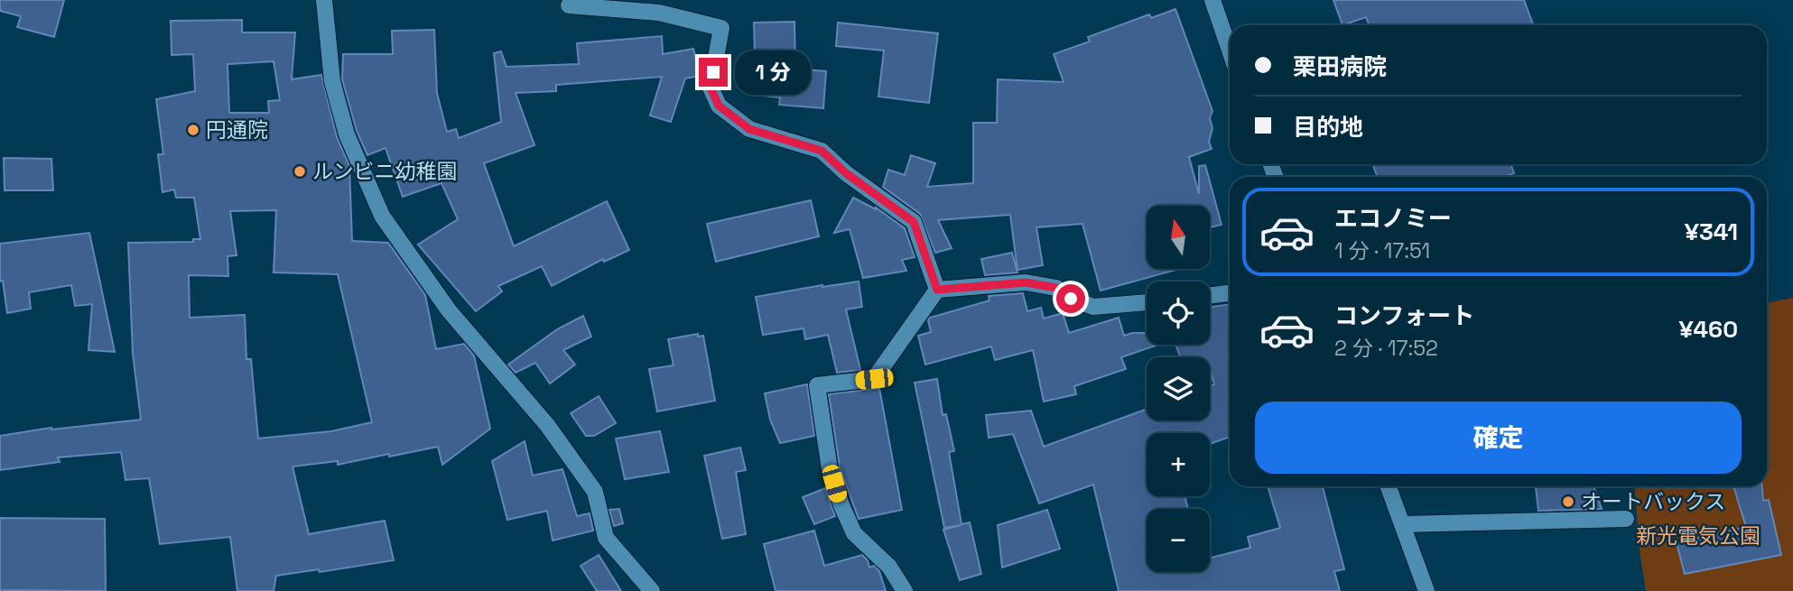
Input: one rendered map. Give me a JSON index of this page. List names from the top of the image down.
{
  "parks": ["新光電気公園"],
  "places": ["円通院", "ルンビニ幼稚園", "オートバックス"],
  "north": "top",
  "page": {
    "banner": ["栗田病院", "目的地"],
    "bubble": "1 分",
    "list": [
      {
        "name": "エコノミー",
        "note": "1 分 · 17:51",
        "value": "¥341"
      },
      {
        "name": "コンフォート",
        "note": "2 分 · 17:52",
        "value": "¥460"
      }
    ],
    "map_buttons": ["+", "−"],
    "buttons": "確定"
  }
}
